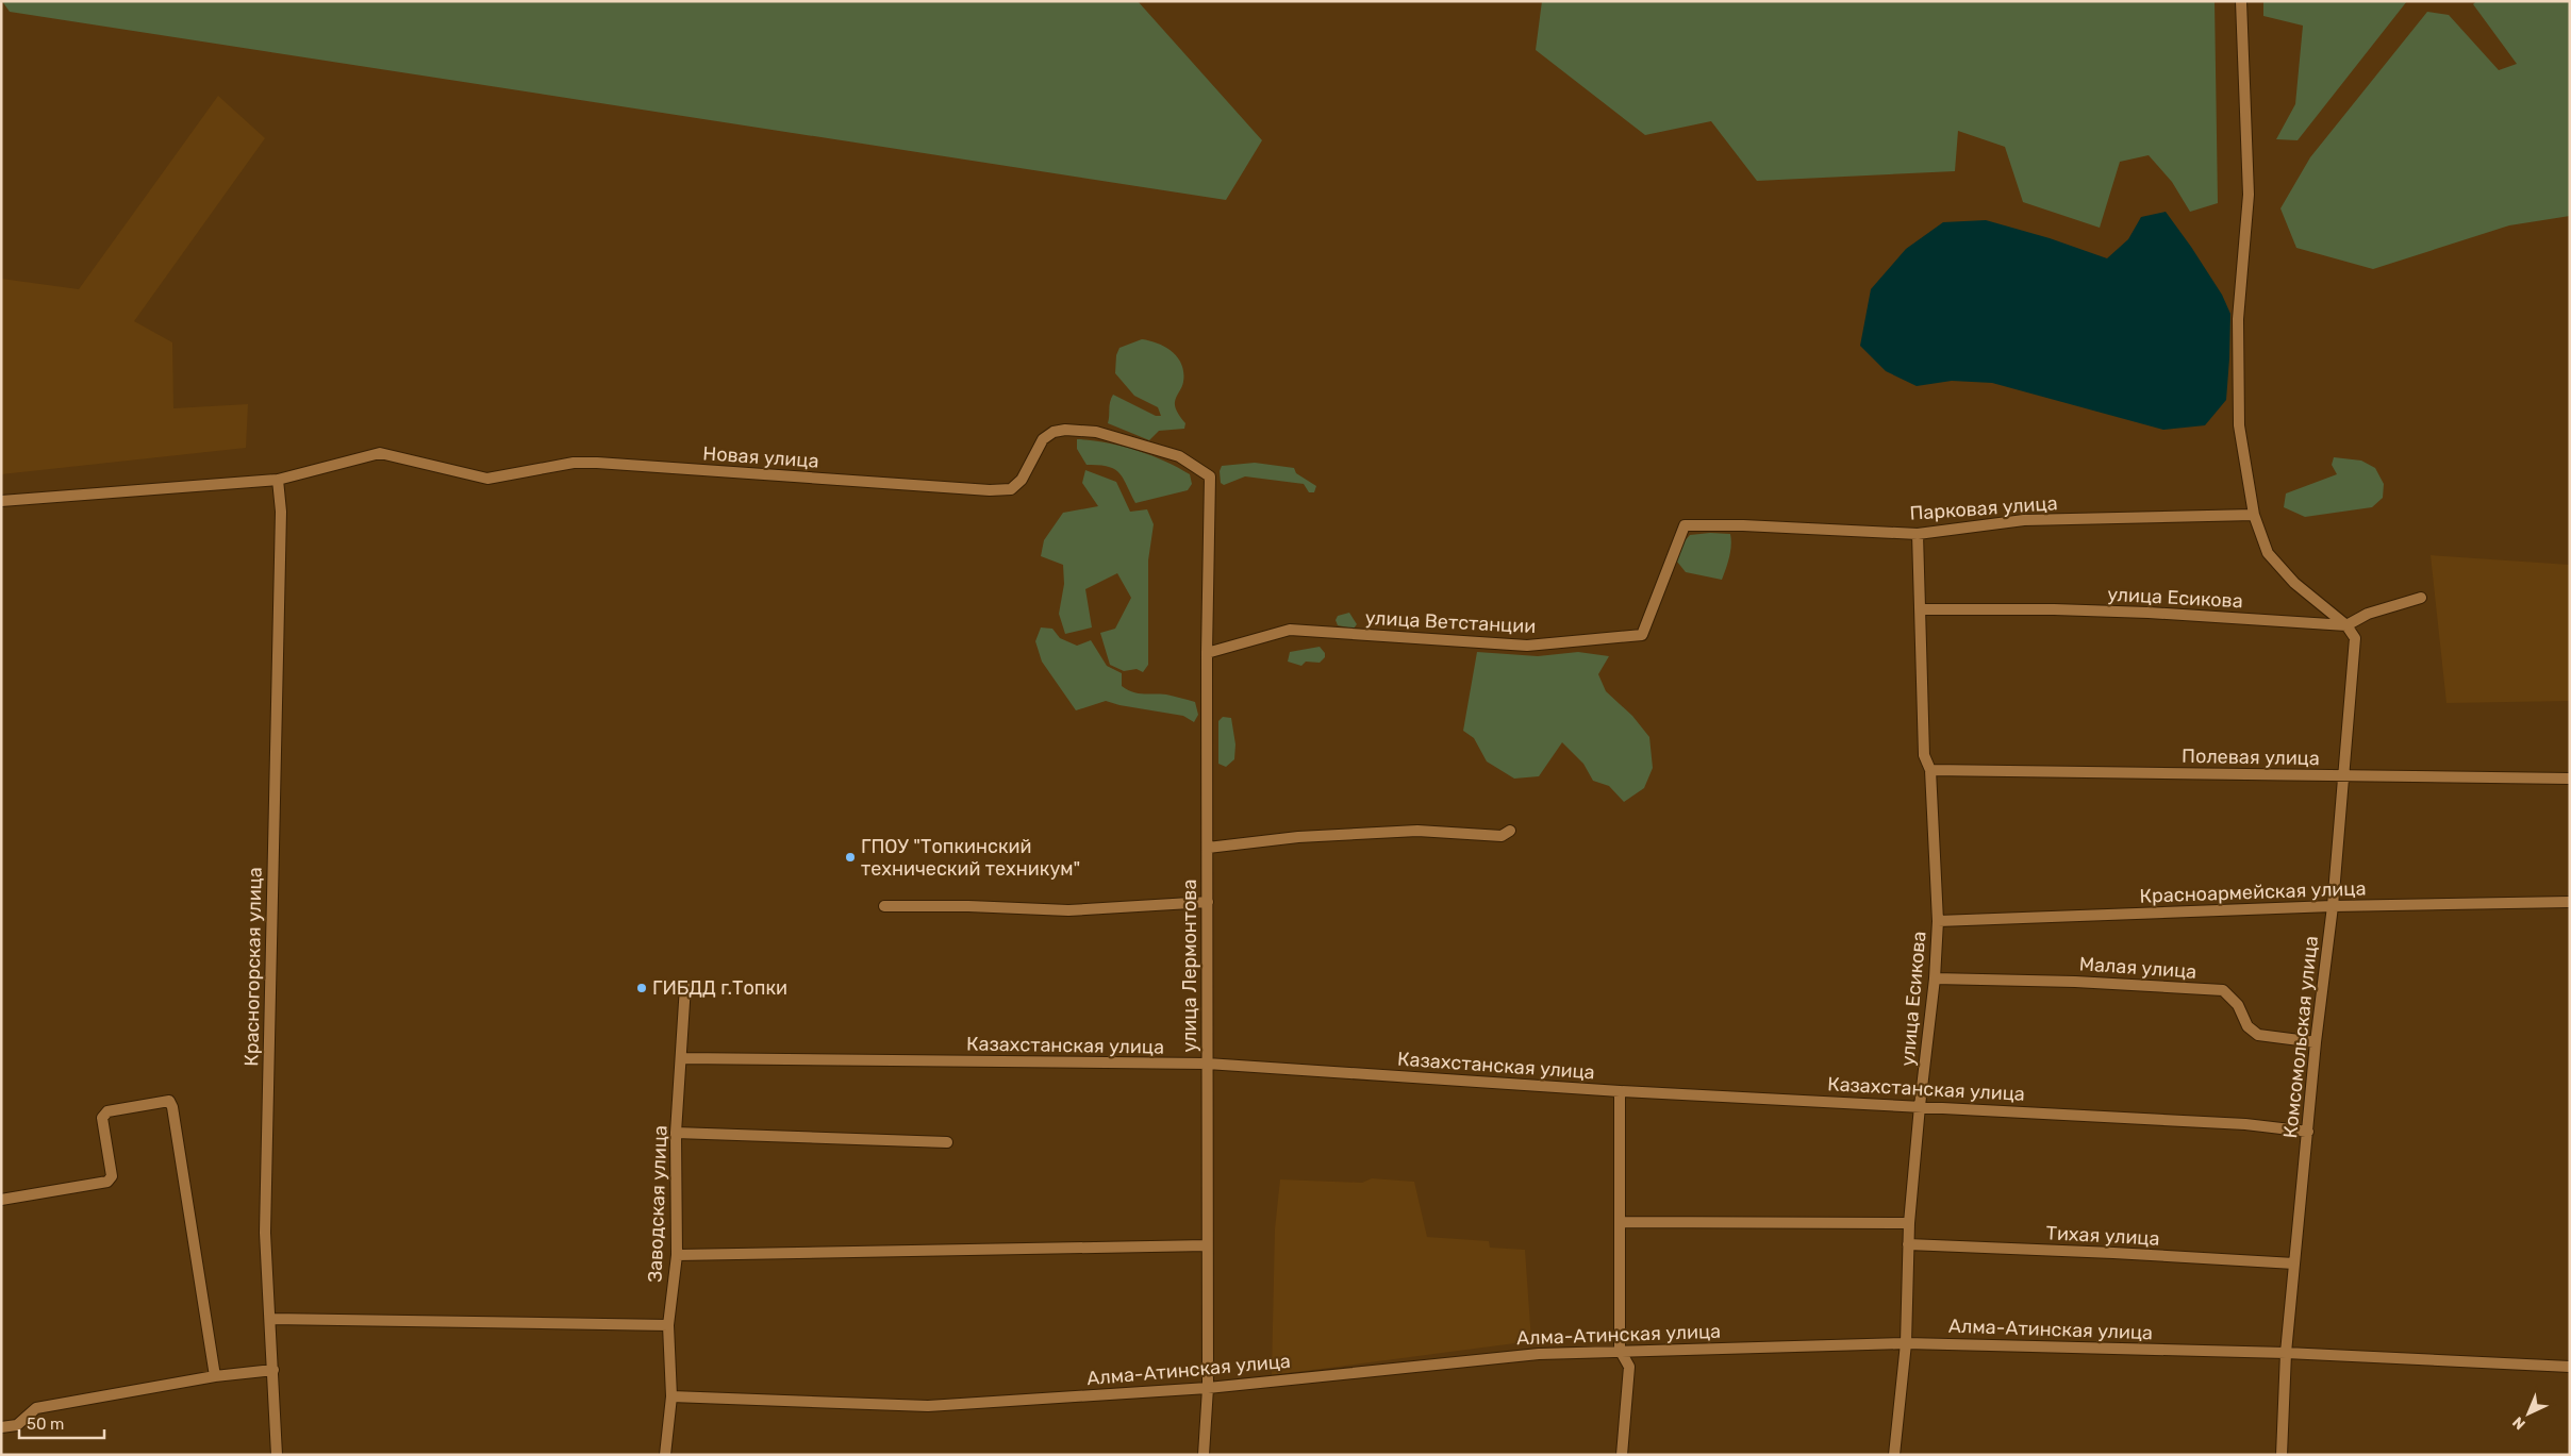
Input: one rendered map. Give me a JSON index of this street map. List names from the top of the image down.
{
  "streets": {
    "street": [
      "Новая улица",
      "Парковая улица",
      "улица Есикова",
      "улица Ветстанции",
      "Полевая улица",
      "Красноармейская улица",
      "улица Лермонтова",
      "Красногорская улица",
      "Малая улица",
      "Комсомольская улица",
      "Казахстанская улица",
      "Заводская улица",
      "Тихая улица",
      "Алма-Атинская улица"
    ]
  },
  "crossings": [
    ["Новая улица", "улица Лермонтова"],
    ["Новая улица", "Красногорская улица"],
    ["Парковая улица", "улица Есикова"],
    ["Парковая улица", "улица Ветстанции"],
    ["улица Есикова", "Полевая улица"],
    ["улица Есикова", "Красноармейская улица"],
    ["улица Есикова", "Малая улица"],
    ["улица Есикова", "Комсомольская улица"],
    ["улица Есикова", "Казахстанская улица"],
    ["улица Есикова", "Тихая улица"],
    ["улица Есикова", "Алма-Атинская улица"],
    ["улица Ветстанции", "улица Лермонтова"],
    ["Полевая улица", "Комсомольская улица"],
    ["Красноармейская улица", "Комсомольская улица"],
    ["улица Лермонтова", "Казахстанская улица"],
    ["улица Лермонтова", "Алма-Атинская улица"],
    ["Малая улица", "Комсомольская улица"],
    ["Комсомольская улица", "Казахстанская улица"],
    ["Комсомольская улица", "Тихая улица"],
    ["Комсомольская улица", "Алма-Атинская улица"],
    ["Казахстанская улица", "Заводская улица"],
    ["Заводская улица", "Алма-Атинская улица"]
  ],
  "places": ["ГПОУ \"Топкинский технический техникум\"", "ГИБДД г.Топки"],
  "scale_bar": "50 m",
  "north": "bottom left"
}
